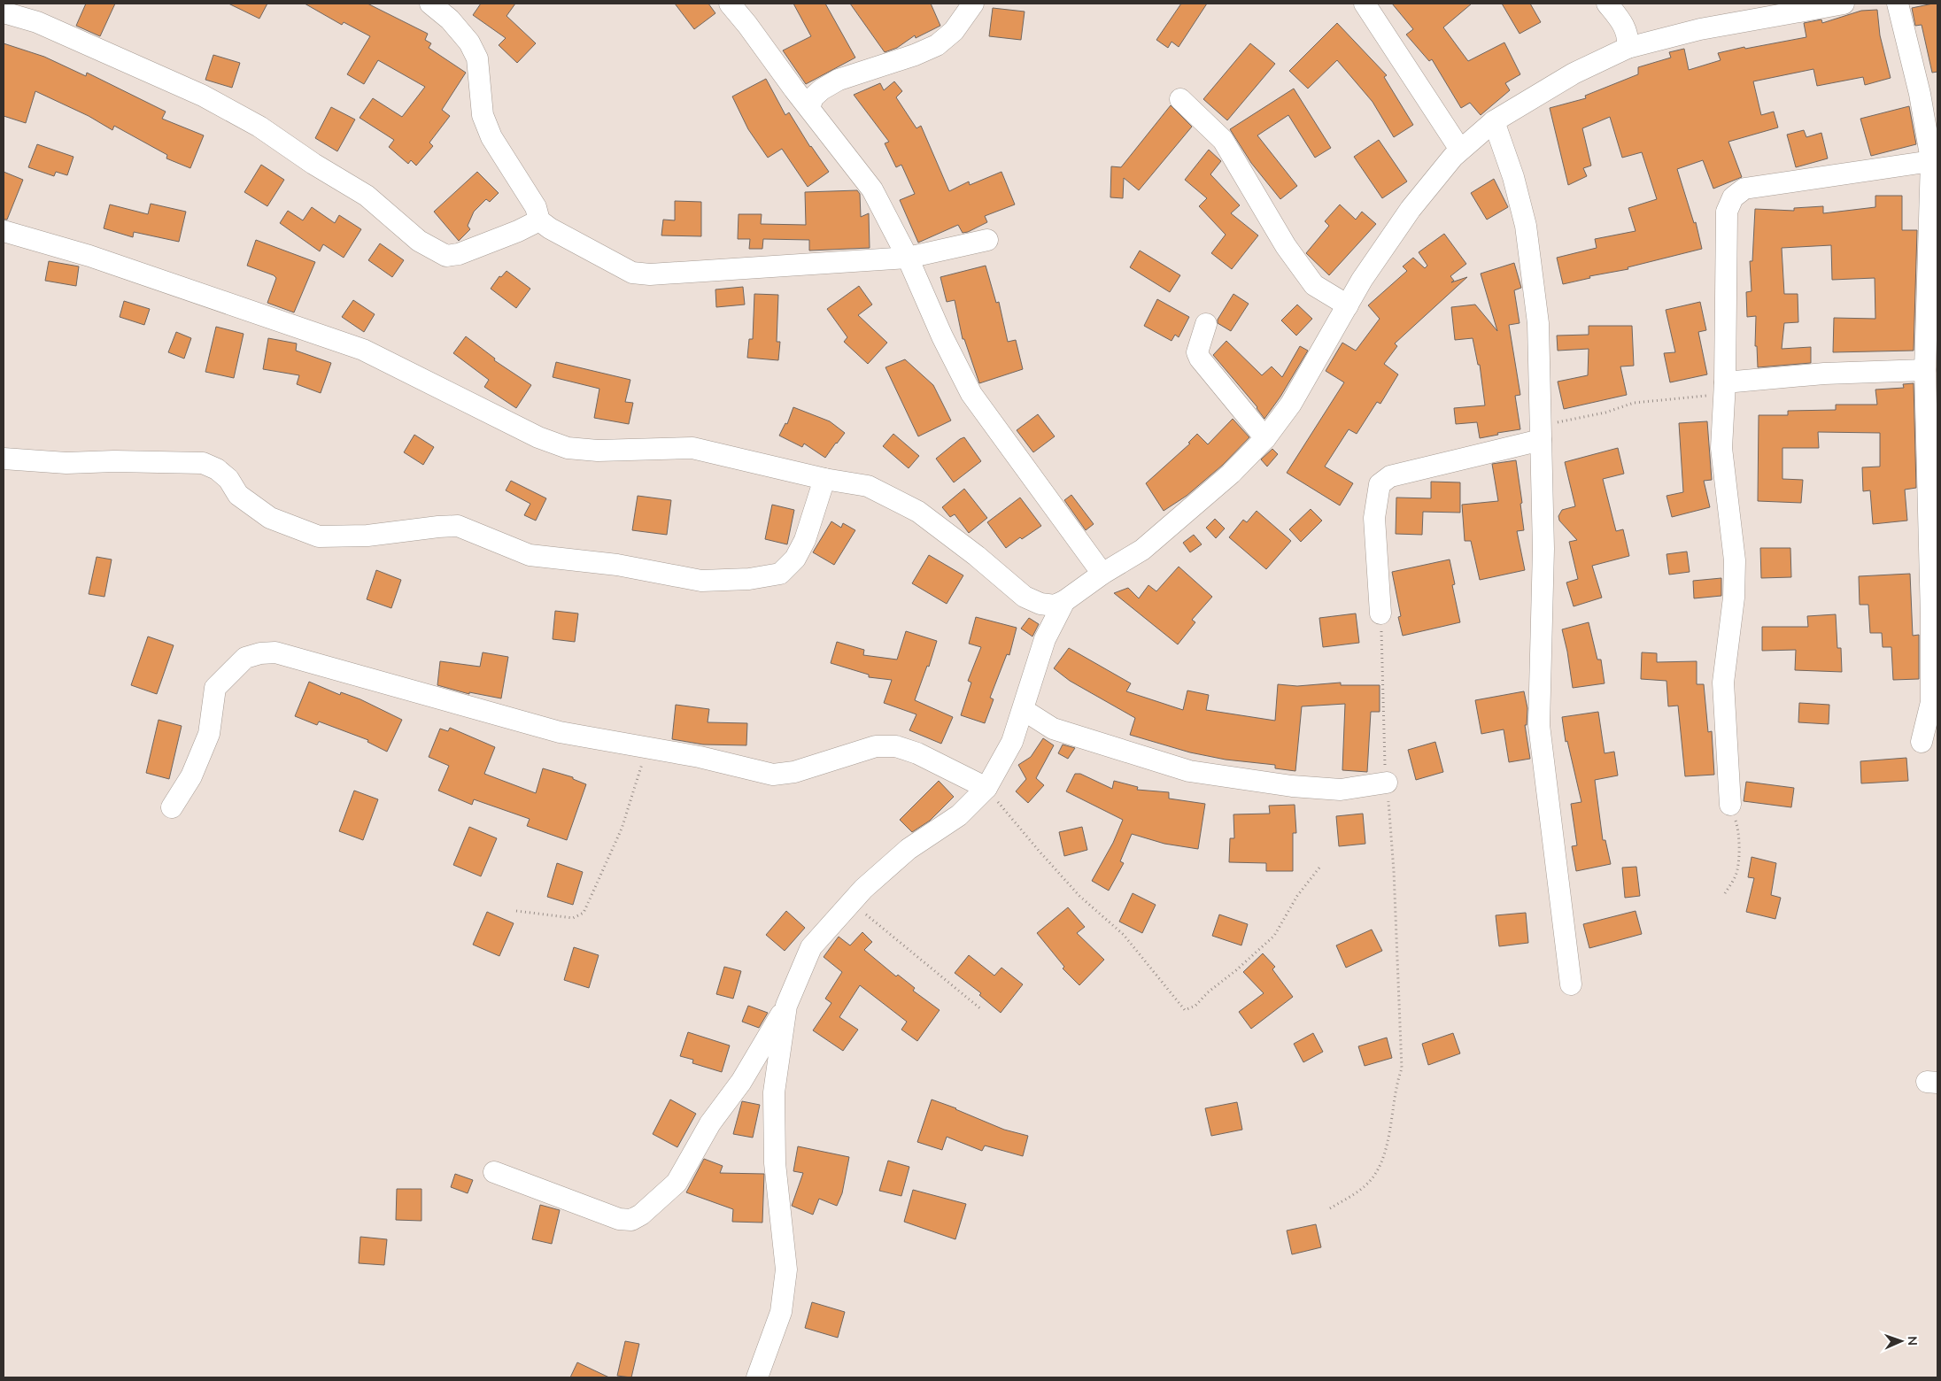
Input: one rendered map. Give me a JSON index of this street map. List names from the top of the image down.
{
  "north": "right"
}
